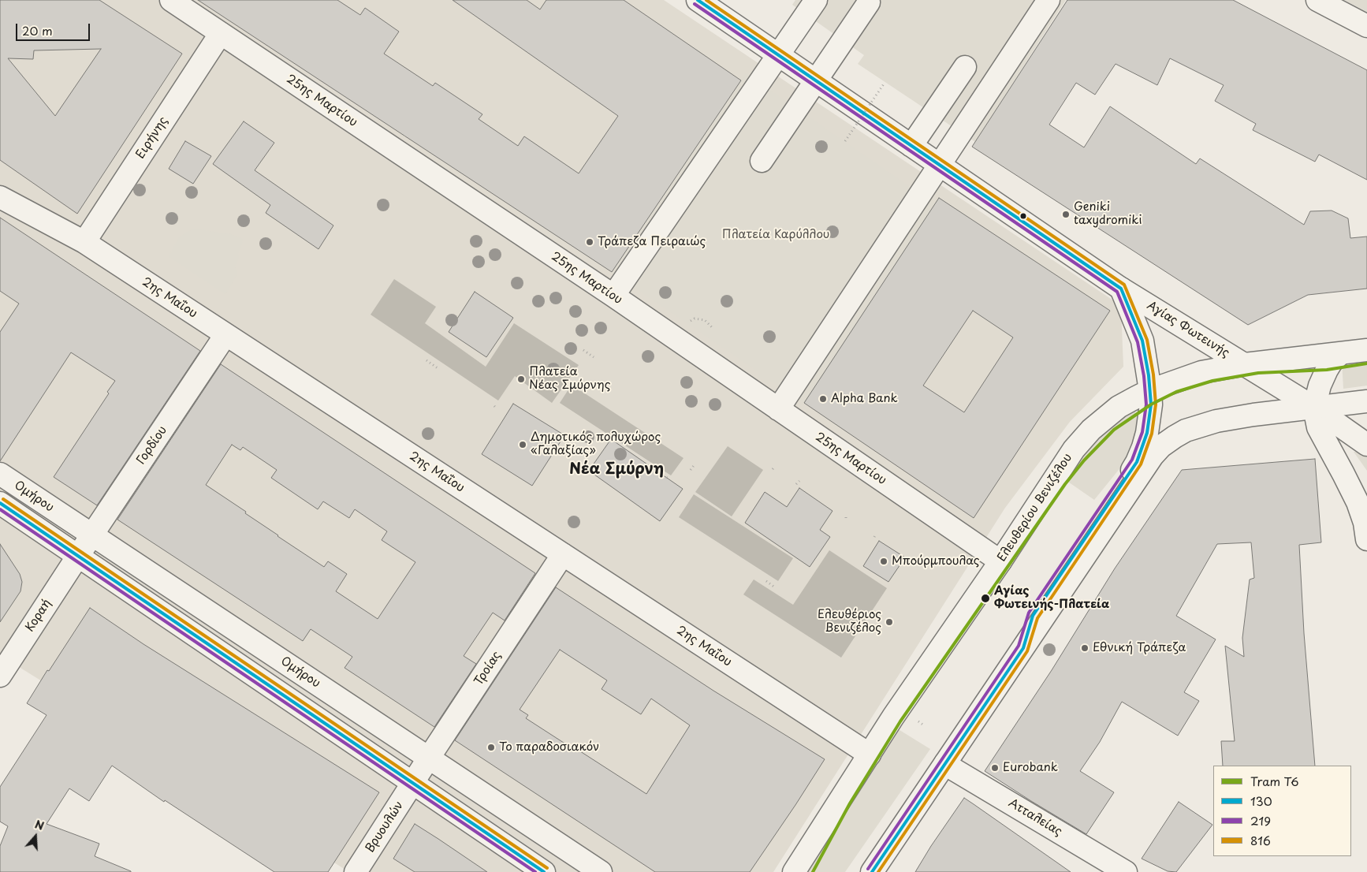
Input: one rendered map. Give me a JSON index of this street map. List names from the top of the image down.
{
  "streets": {
    "street": [
      "25ης Μαρτίου",
      "Ειρήνης",
      "2ης Μαΐου",
      "Αγίας Φωτεινής",
      "Γορδίου",
      "Ομήρου",
      "Ελευθερίου Βενιζέλου",
      "Κοραή",
      "Τροίας",
      "Ατταλείας",
      "Βρυουλών"
    ]
  },
  "crossings": [
    ["25ης Μαρτίου", "Ειρήνης"],
    ["25ης Μαρτίου", "Ελευθερίου Βενιζέλου"],
    ["Ειρήνης", "2ης Μαΐου"],
    ["2ης Μαΐου", "Γορδίου"],
    ["2ης Μαΐου", "Ελευθερίου Βενιζέλου"],
    ["2ης Μαΐου", "Τροίας"],
    ["Αγίας Φωτεινής", "Ελευθερίου Βενιζέλου"],
    ["Γορδίου", "Ομήρου"],
    ["Γορδίου", "Κοραή"],
    ["Ομήρου", "Κοραή"],
    ["Ομήρου", "Τροίας"],
    ["Ομήρου", "Βρυουλών"],
    ["Τροίας", "Βρυουλών"]
  ],
  "districts": ["Νέα Σμύρνη"],
  "parks": ["Πλατεία Καρύλλου"],
  "places": [
    "Geniki taxydromiki",
    "Τράπεζα Πειραιώς",
    "Πλατεία Νέας Σμύρνης",
    "Alpha Bank",
    "Δημοτικός πολυχώρος «Γαλαξίας»",
    "Μπούρμπουλας",
    "Αγίας Φωτεινής-Πλατεία",
    "Ελευθέριος Βενιζέλος",
    "Εθνική Τράπεζα",
    "Το παραδοσιακόν",
    "Eurobank"
  ],
  "lines": [
    "transit line 130",
    "transit line 816",
    "transit line 219",
    "tram line Τ6"
  ],
  "legend": [
    "Tram Τ6",
    "130",
    "219",
    "816"
  ],
  "scale_bar": "20 m",
  "north": "top"
}
